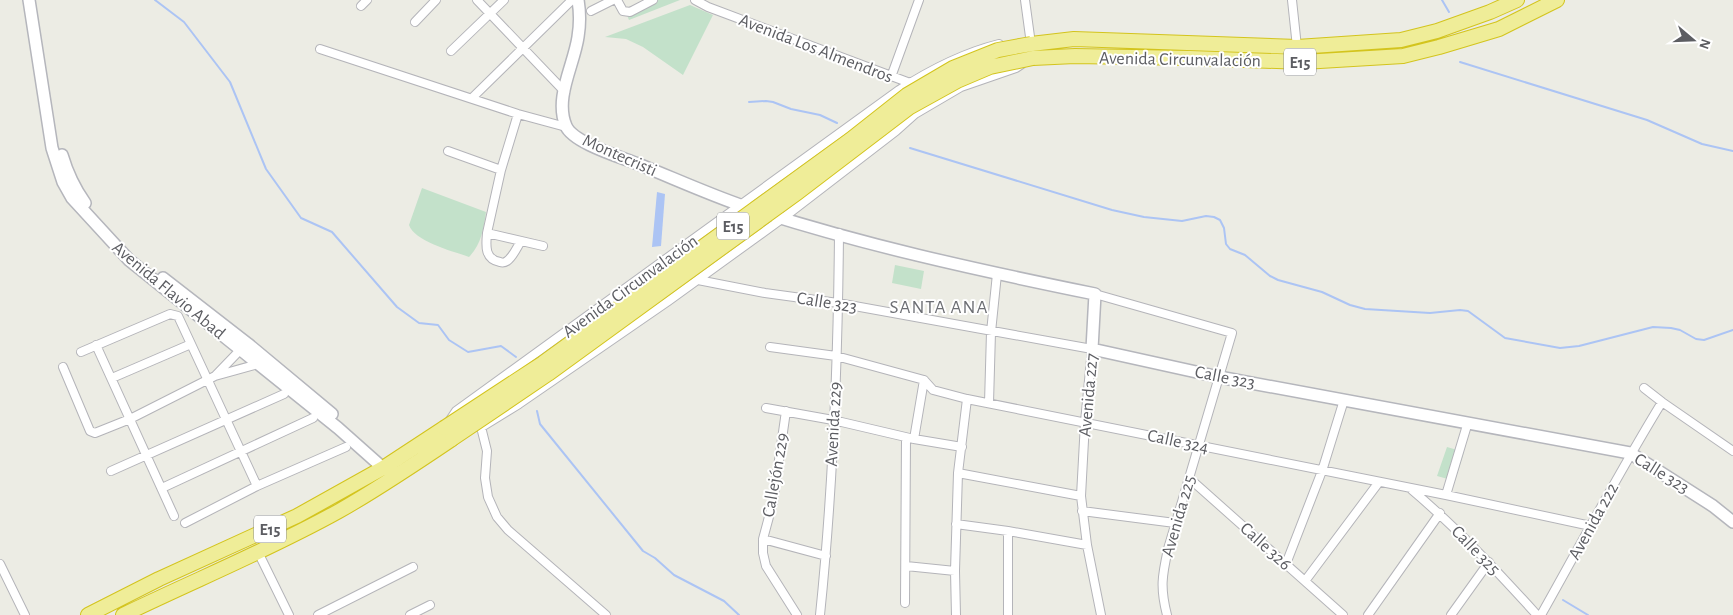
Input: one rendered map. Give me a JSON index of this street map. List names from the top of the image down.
{
  "streets": {
    "highway": ["Avenida Circunvalación", "E15"],
    "street": [
      "Avenida Los Almendros",
      "Montecristi",
      "Avenida Flavio Abad",
      "Calle 323",
      "Avenida 227",
      "Avenida 229",
      "Calle 324",
      "Callejón 229",
      "Avenida 225",
      "Avenida 222",
      "Calle 326",
      "Calle 325"
    ]
  },
  "crossings": [
    ["Avenida Los Almendros", "Avenida Circunvalación"],
    ["Avenida Circunvalación", "Montecristi"],
    ["Avenida Circunvalación", "Avenida Flavio Abad"],
    ["Avenida Circunvalación", "Calle 323"],
    ["Montecristi", "Avenida 227"],
    ["Montecristi", "Avenida 229"],
    ["Montecristi", "Avenida 225"],
    ["Calle 323", "Avenida 227"],
    ["Calle 323", "Avenida 229"],
    ["Calle 323", "Avenida 225"],
    ["Calle 323", "Avenida 222"],
    ["Avenida 227", "Calle 324"],
    ["Avenida 227", "Avenida 225"],
    ["Avenida 229", "Calle 324"],
    ["Calle 324", "Avenida 225"],
    ["Calle 324", "Avenida 222"],
    ["Calle 324", "Calle 325"],
    ["Avenida 225", "Calle 326"]
  ],
  "districts": ["SANTA ANA"],
  "north": "right"
}
